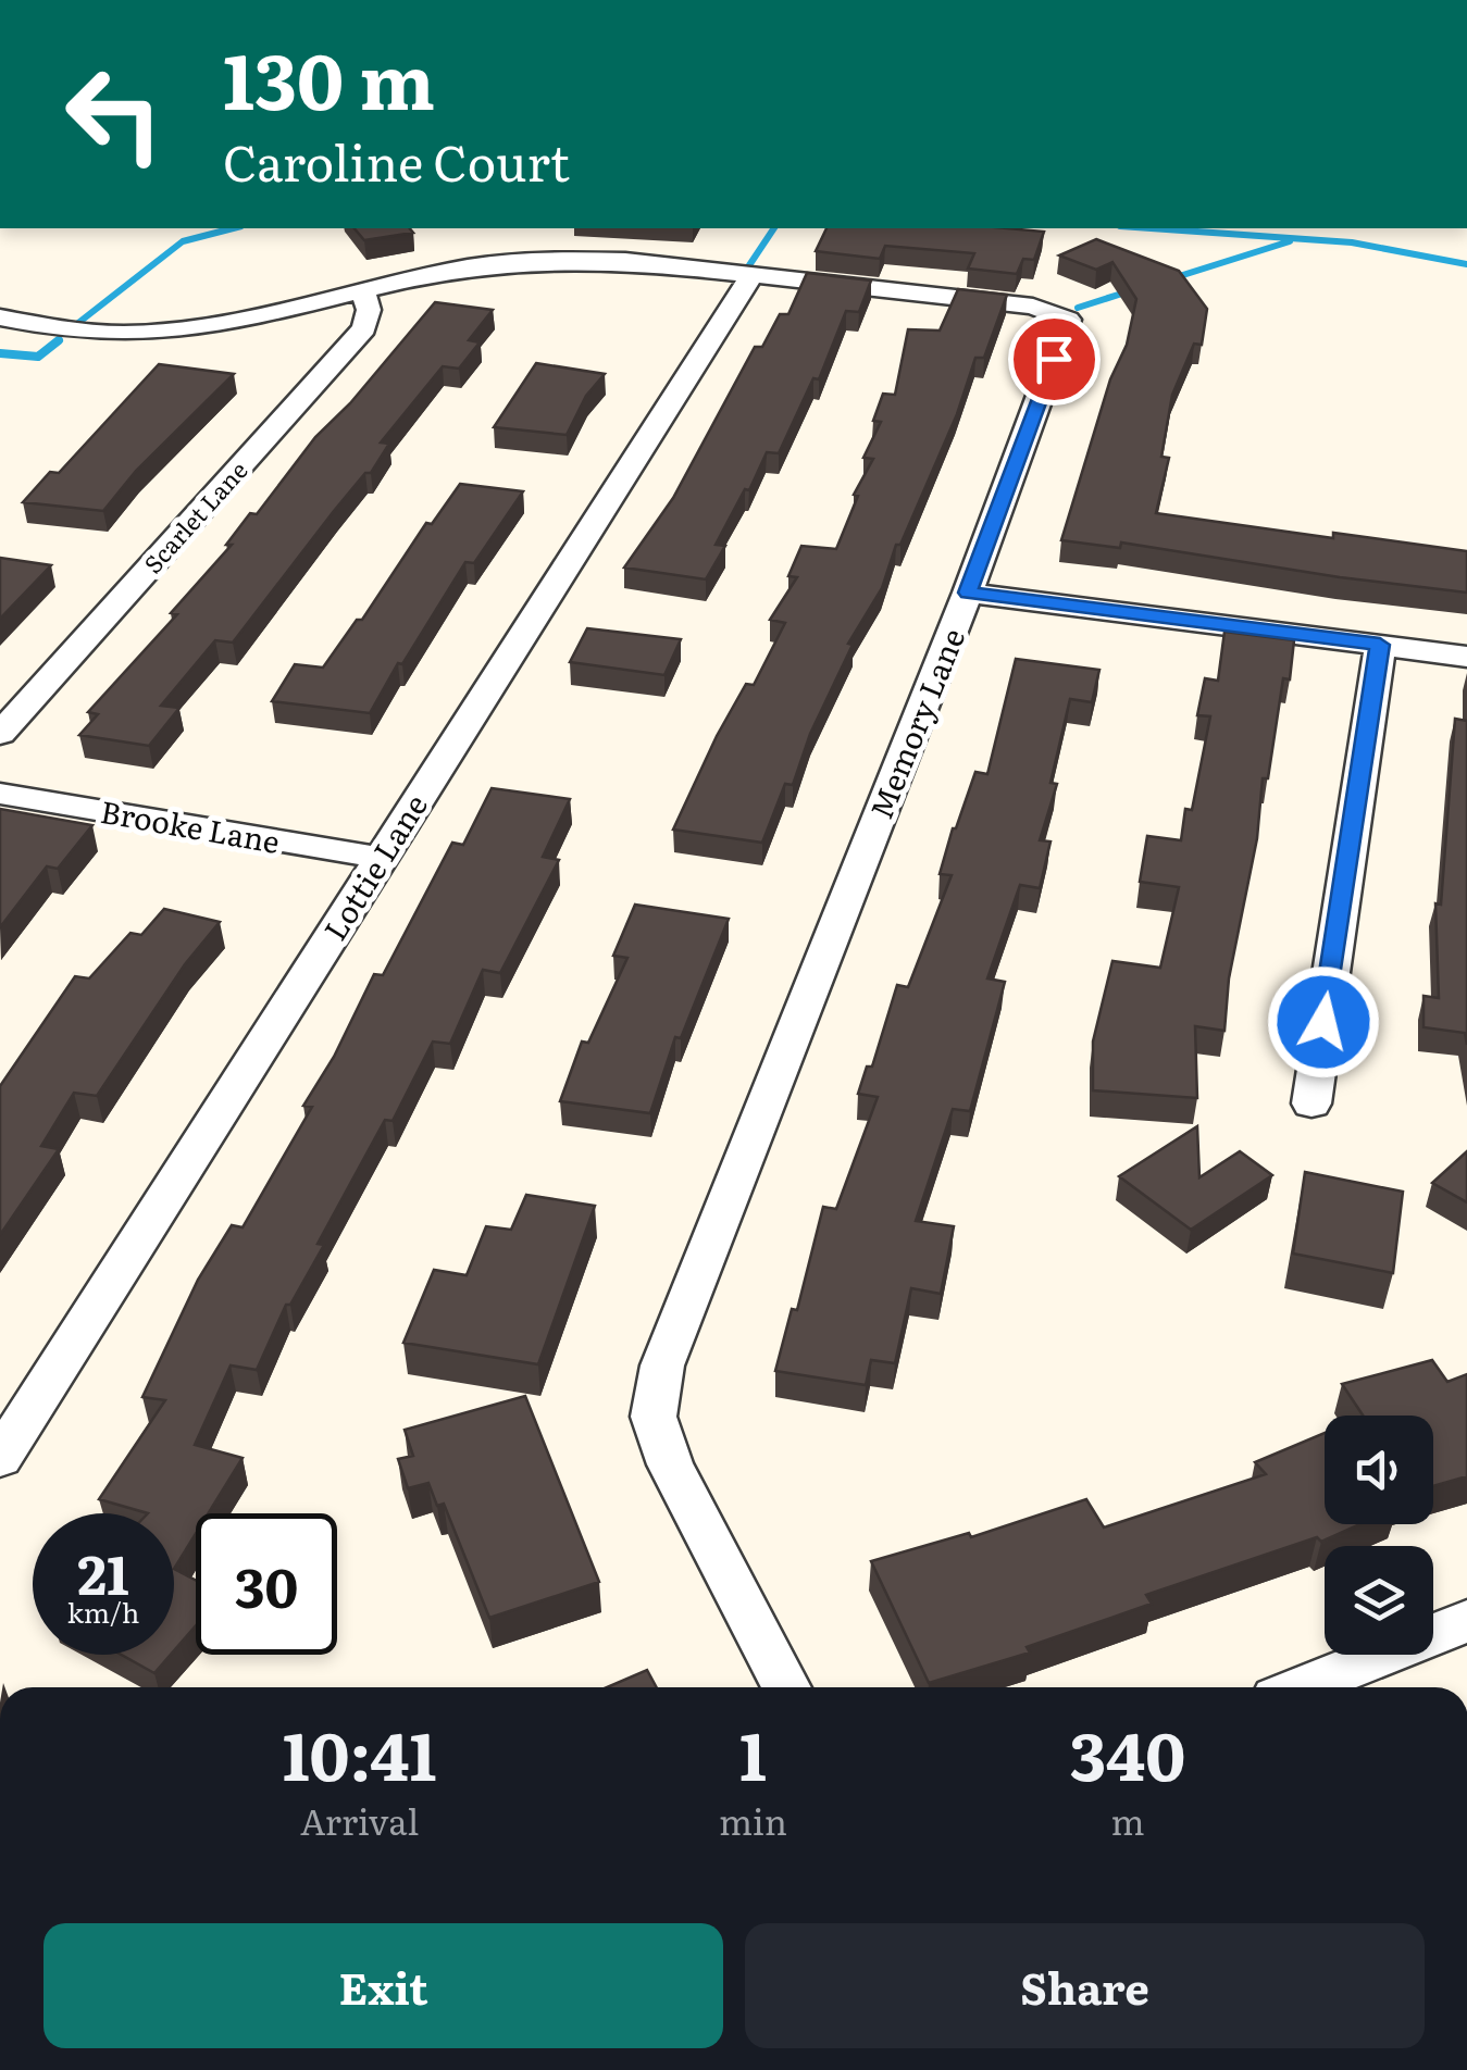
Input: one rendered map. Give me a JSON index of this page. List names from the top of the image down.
{
  "streets": {
    "street": [
      "Scarlet Lane",
      "Memory Lane",
      "Brooke Lane",
      "Lottie Lane"
    ]
  },
  "crossings": [
    ["Scarlet Lane", "Memory Lane"],
    ["Memory Lane", "Lottie Lane"],
    ["Brooke Lane", "Lottie Lane"]
  ],
  "page": {
    "turn": ["130 m", "Caroline Court"],
    "speed": "21 km/h",
    "limit": "30",
    "eta": [
      "10:41",
      "Arrival",
      "1",
      "min",
      "340",
      "m"
    ],
    "buttons": ["Exit", "Share"]
  }
}
